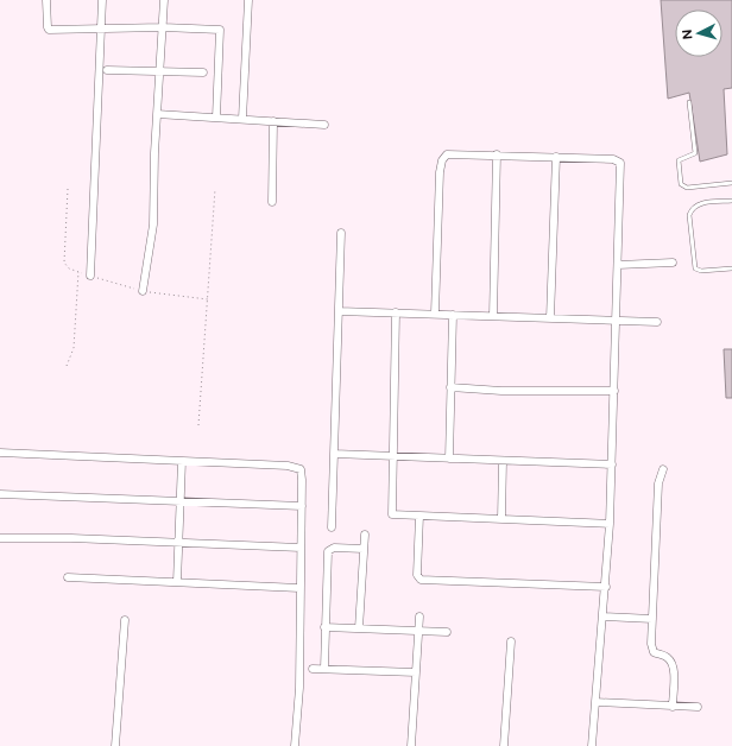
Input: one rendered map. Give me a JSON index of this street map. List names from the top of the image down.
{
  "north": "left"
}
